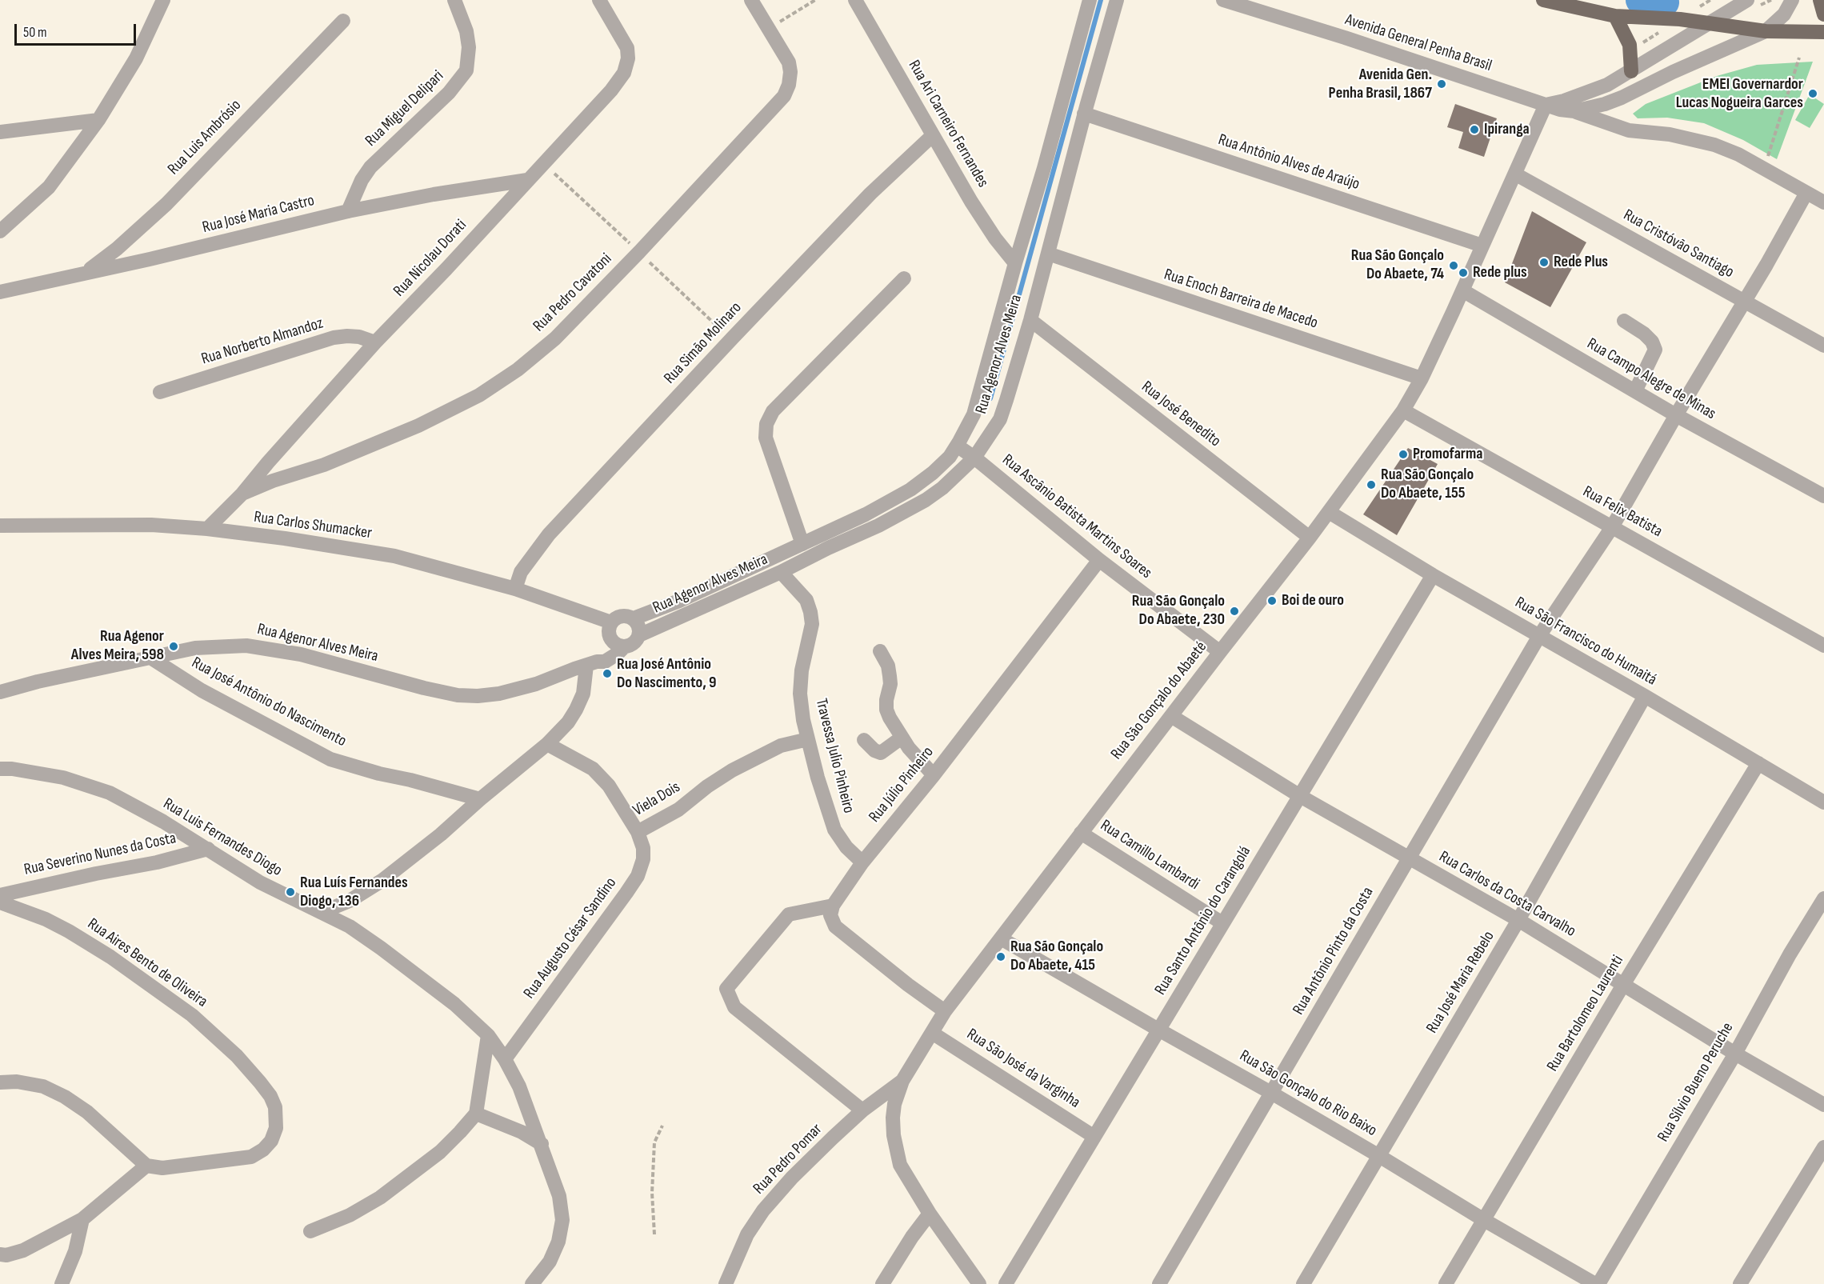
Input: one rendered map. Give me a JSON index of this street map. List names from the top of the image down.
{
  "streets": {
    "main road": ["Avenida General Penha Brasil"],
    "street": [
      "Rua Miguel Delipari",
      "Rua Ari Carneiro Fernandes",
      "Rua Luis Ambrósio",
      "Rua Antônio Alves de Araújo",
      "Rua José Maria Castro",
      "Rua Cristóvão Santiago",
      "Rua Nicolau Dorati",
      "Rua Pedro Cavatoni",
      "Rua Enoch Barreira de Macedo",
      "Rua Norberto Almandoz",
      "Rua Simão Molinaro",
      "Rua Agenor Alves Meira",
      "Rua Campo Alegre de Minas",
      "Rua José Benedito",
      "Rua Felix Batista",
      "Rua Ascânio Batista Martins Soares",
      "Rua Carlos Shumacker",
      "Rua São Francisco do Humaitá",
      "Rua São Gonçalo do Abaeté",
      "Rua José Antônio do Nascimento",
      "Travessa Julio Pinheiro",
      "Rua Júlio Pinheiro",
      "Viela Dois",
      "Rua Luis Fernandes Diogo",
      "Rua Severino Nunes da Costa",
      "Rua Camillo Lambardi",
      "Rua Carlos da Costa Carvalho",
      "Rua Santo Antônio do Carangolá",
      "Rua Augusto César Sandino",
      "Rua Antônio Pinto da Costa",
      "Rua Aires Bento de Oliveira",
      "Rua José Maria Rebelo",
      "Rua Bartolomeo Laurenti",
      "Rua São José da Varginha",
      "Rua Sílvio Bueno Peruche",
      "Rua São Gonçalo do Rio Baixo",
      "Rua Pedro Pomar"
    ]
  },
  "crossings": [
    ["Avenida General Penha Brasil", "Rua São Gonçalo do Abaeté"],
    ["Rua Miguel Delipari", "Rua José Maria Castro"],
    ["Rua Ari Carneiro Fernandes", "Rua Simão Molinaro"],
    ["Rua Ari Carneiro Fernandes", "Rua Agenor Alves Meira"],
    ["Rua Luis Ambrósio", "Rua José Maria Castro"],
    ["Rua Antônio Alves de Araújo", "Rua Agenor Alves Meira"],
    ["Rua Antônio Alves de Araújo", "Rua São Gonçalo do Abaeté"],
    ["Rua José Maria Castro", "Rua Nicolau Dorati"],
    ["Rua Cristóvão Santiago", "Rua São Gonçalo do Abaeté"],
    ["Rua Cristóvão Santiago", "Rua Antônio Pinto da Costa"],
    ["Rua Nicolau Dorati", "Rua Pedro Cavatoni"],
    ["Rua Nicolau Dorati", "Rua Norberto Almandoz"],
    ["Rua Nicolau Dorati", "Rua Carlos Shumacker"],
    ["Rua Enoch Barreira de Macedo", "Rua Agenor Alves Meira"],
    ["Rua Enoch Barreira de Macedo", "Rua São Gonçalo do Abaeté"],
    ["Rua Simão Molinaro", "Rua Carlos Shumacker"],
    ["Rua Agenor Alves Meira", "Rua José Benedito"],
    ["Rua Agenor Alves Meira", "Rua Ascânio Batista Martins Soares"],
    ["Rua Agenor Alves Meira", "Rua Carlos Shumacker"],
    ["Rua Agenor Alves Meira", "Rua José Antônio do Nascimento"],
    ["Rua Agenor Alves Meira", "Travessa Julio Pinheiro"],
    ["Rua Campo Alegre de Minas", "Rua São Gonçalo do Abaeté"],
    ["Rua Campo Alegre de Minas", "Rua Antônio Pinto da Costa"],
    ["Rua José Benedito", "Rua São Gonçalo do Abaeté"],
    ["Rua Felix Batista", "Rua São Gonçalo do Abaeté"],
    ["Rua Felix Batista", "Rua Antônio Pinto da Costa"],
    ["Rua Ascânio Batista Martins Soares", "Rua São Gonçalo do Abaeté"],
    ["Rua Ascânio Batista Martins Soares", "Rua Júlio Pinheiro"],
    ["Rua São Francisco do Humaitá", "Rua São Gonçalo do Abaeté"],
    ["Rua São Francisco do Humaitá", "Rua Santo Antônio do Carangolá"],
    ["Rua São Francisco do Humaitá", "Rua Antônio Pinto da Costa"],
    ["Rua São Francisco do Humaitá", "Rua José Maria Rebelo"],
    ["Rua São Francisco do Humaitá", "Rua Bartolomeo Laurenti"],
    ["Rua São Gonçalo do Abaeté", "Rua Camillo Lambardi"],
    ["Rua São Gonçalo do Abaeté", "Rua Carlos da Costa Carvalho"],
    ["Rua São Gonçalo do Abaeté", "Rua São José da Varginha"],
    ["Rua São Gonçalo do Abaeté", "Rua São Gonçalo do Rio Baixo"],
    ["Rua São Gonçalo do Abaeté", "Rua Pedro Pomar"],
    ["Travessa Julio Pinheiro", "Rua Júlio Pinheiro"],
    ["Travessa Julio Pinheiro", "Viela Dois"],
    ["Viela Dois", "Rua Augusto César Sandino"],
    ["Rua Luis Fernandes Diogo", "Rua Severino Nunes da Costa"],
    ["Rua Luis Fernandes Diogo", "Rua Augusto César Sandino"],
    ["Rua Camillo Lambardi", "Rua Santo Antônio do Carangolá"],
    ["Rua Carlos da Costa Carvalho", "Rua Santo Antônio do Carangolá"],
    ["Rua Carlos da Costa Carvalho", "Rua Antônio Pinto da Costa"],
    ["Rua Carlos da Costa Carvalho", "Rua José Maria Rebelo"],
    ["Rua Carlos da Costa Carvalho", "Rua Bartolomeo Laurenti"],
    ["Rua Carlos da Costa Carvalho", "Rua Sílvio Bueno Peruche"],
    ["Rua Santo Antônio do Carangolá", "Rua São José da Varginha"],
    ["Rua Santo Antônio do Carangolá", "Rua São Gonçalo do Rio Baixo"],
    ["Rua Antônio Pinto da Costa", "Rua São Gonçalo do Rio Baixo"],
    ["Rua José Maria Rebelo", "Rua São Gonçalo do Rio Baixo"],
    ["Rua Bartolomeo Laurenti", "Rua São Gonçalo do Rio Baixo"]
  ],
  "places": [
    "Avenida Gen. Penha Brasil, 1867",
    "EMEI Governardor Lucas Nogueira Garces",
    "Ipiranga",
    "Rede Plus",
    "Rua São Gonçalo Do Abaete, 74",
    "Rede plus",
    "Promofarma",
    "Rua São Gonçalo Do Abaete, 155",
    "Boi de ouro",
    "Rua São Gonçalo Do Abaete, 230",
    "Rua Agenor Alves Meira, 598",
    "Rua José Antônio Do Nascimento, 9",
    "Rua Luís Fernandes Diogo, 136",
    "Rua São Gonçalo Do Abaete, 415"
  ],
  "scale_bar": "50 m"
}
